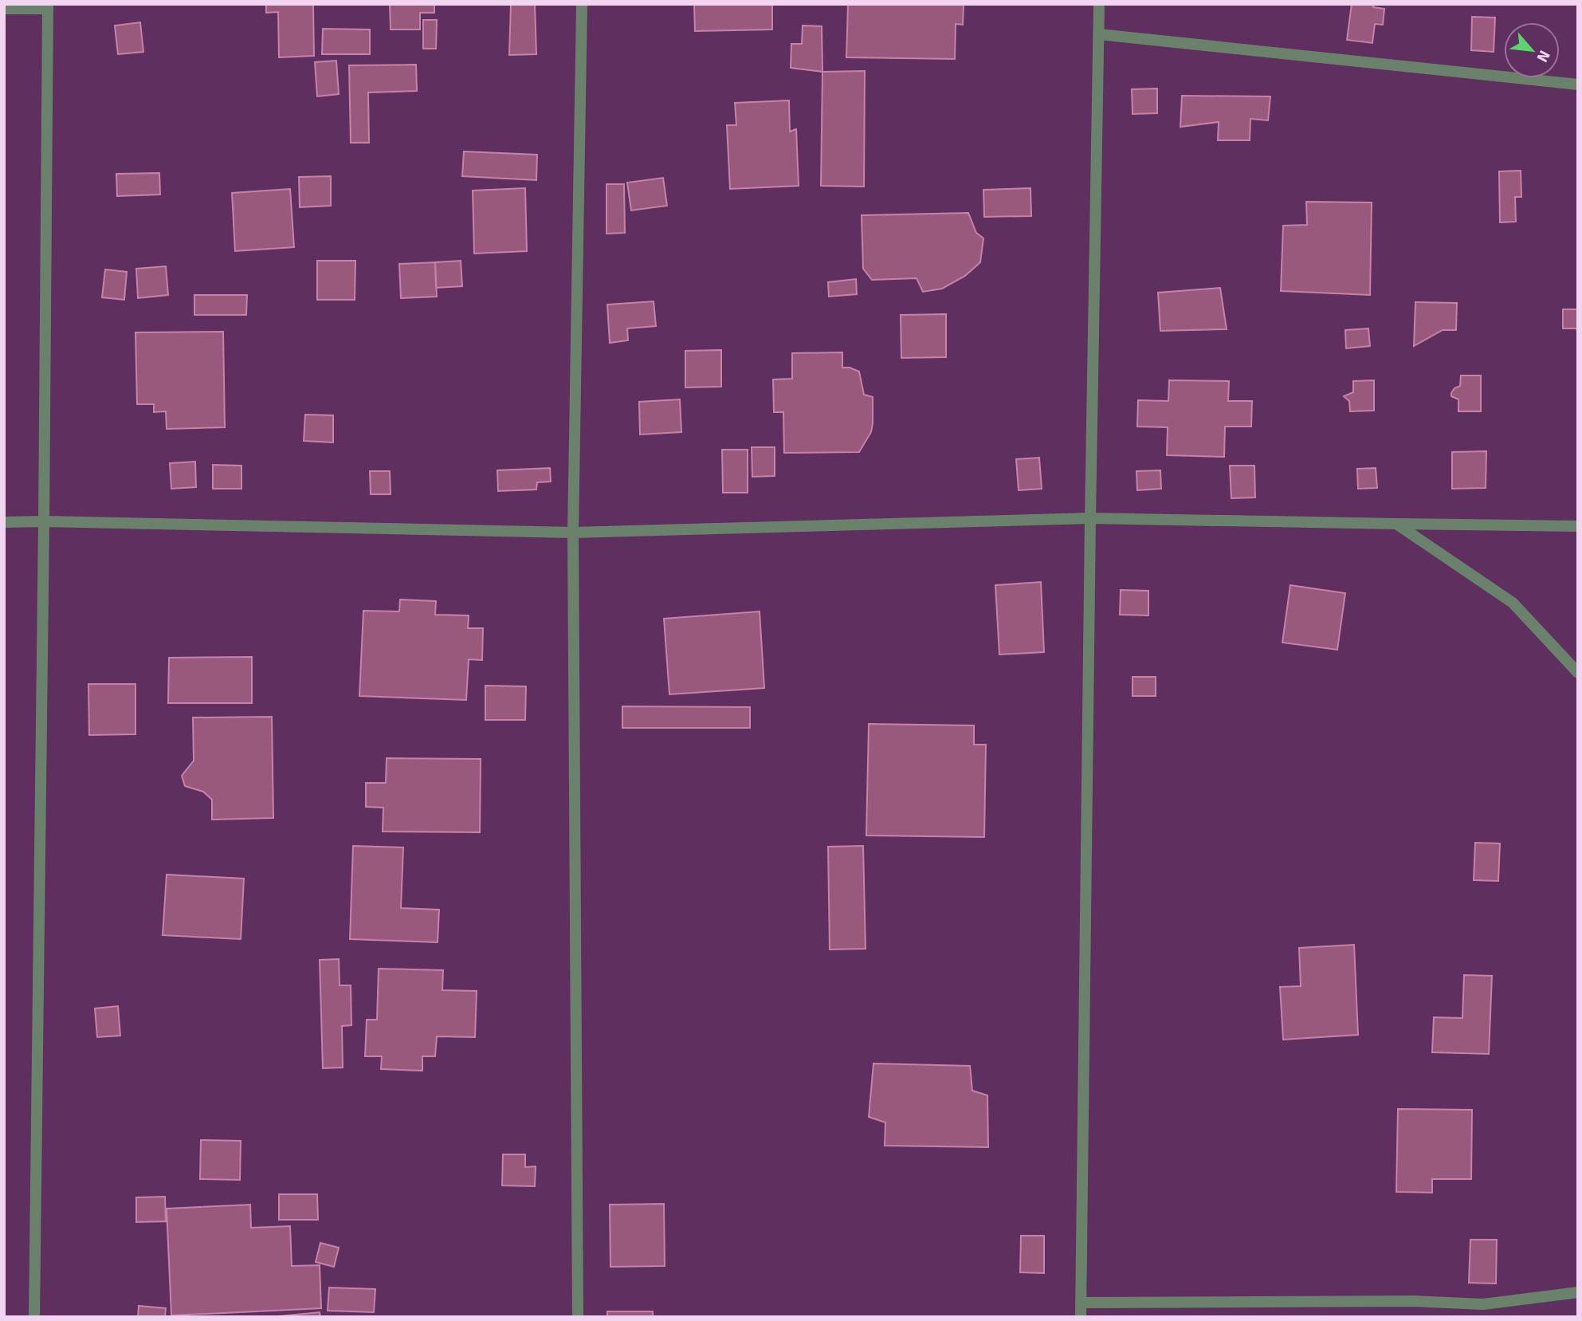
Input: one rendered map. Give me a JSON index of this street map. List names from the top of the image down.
{
  "north": "bottom right"
}
